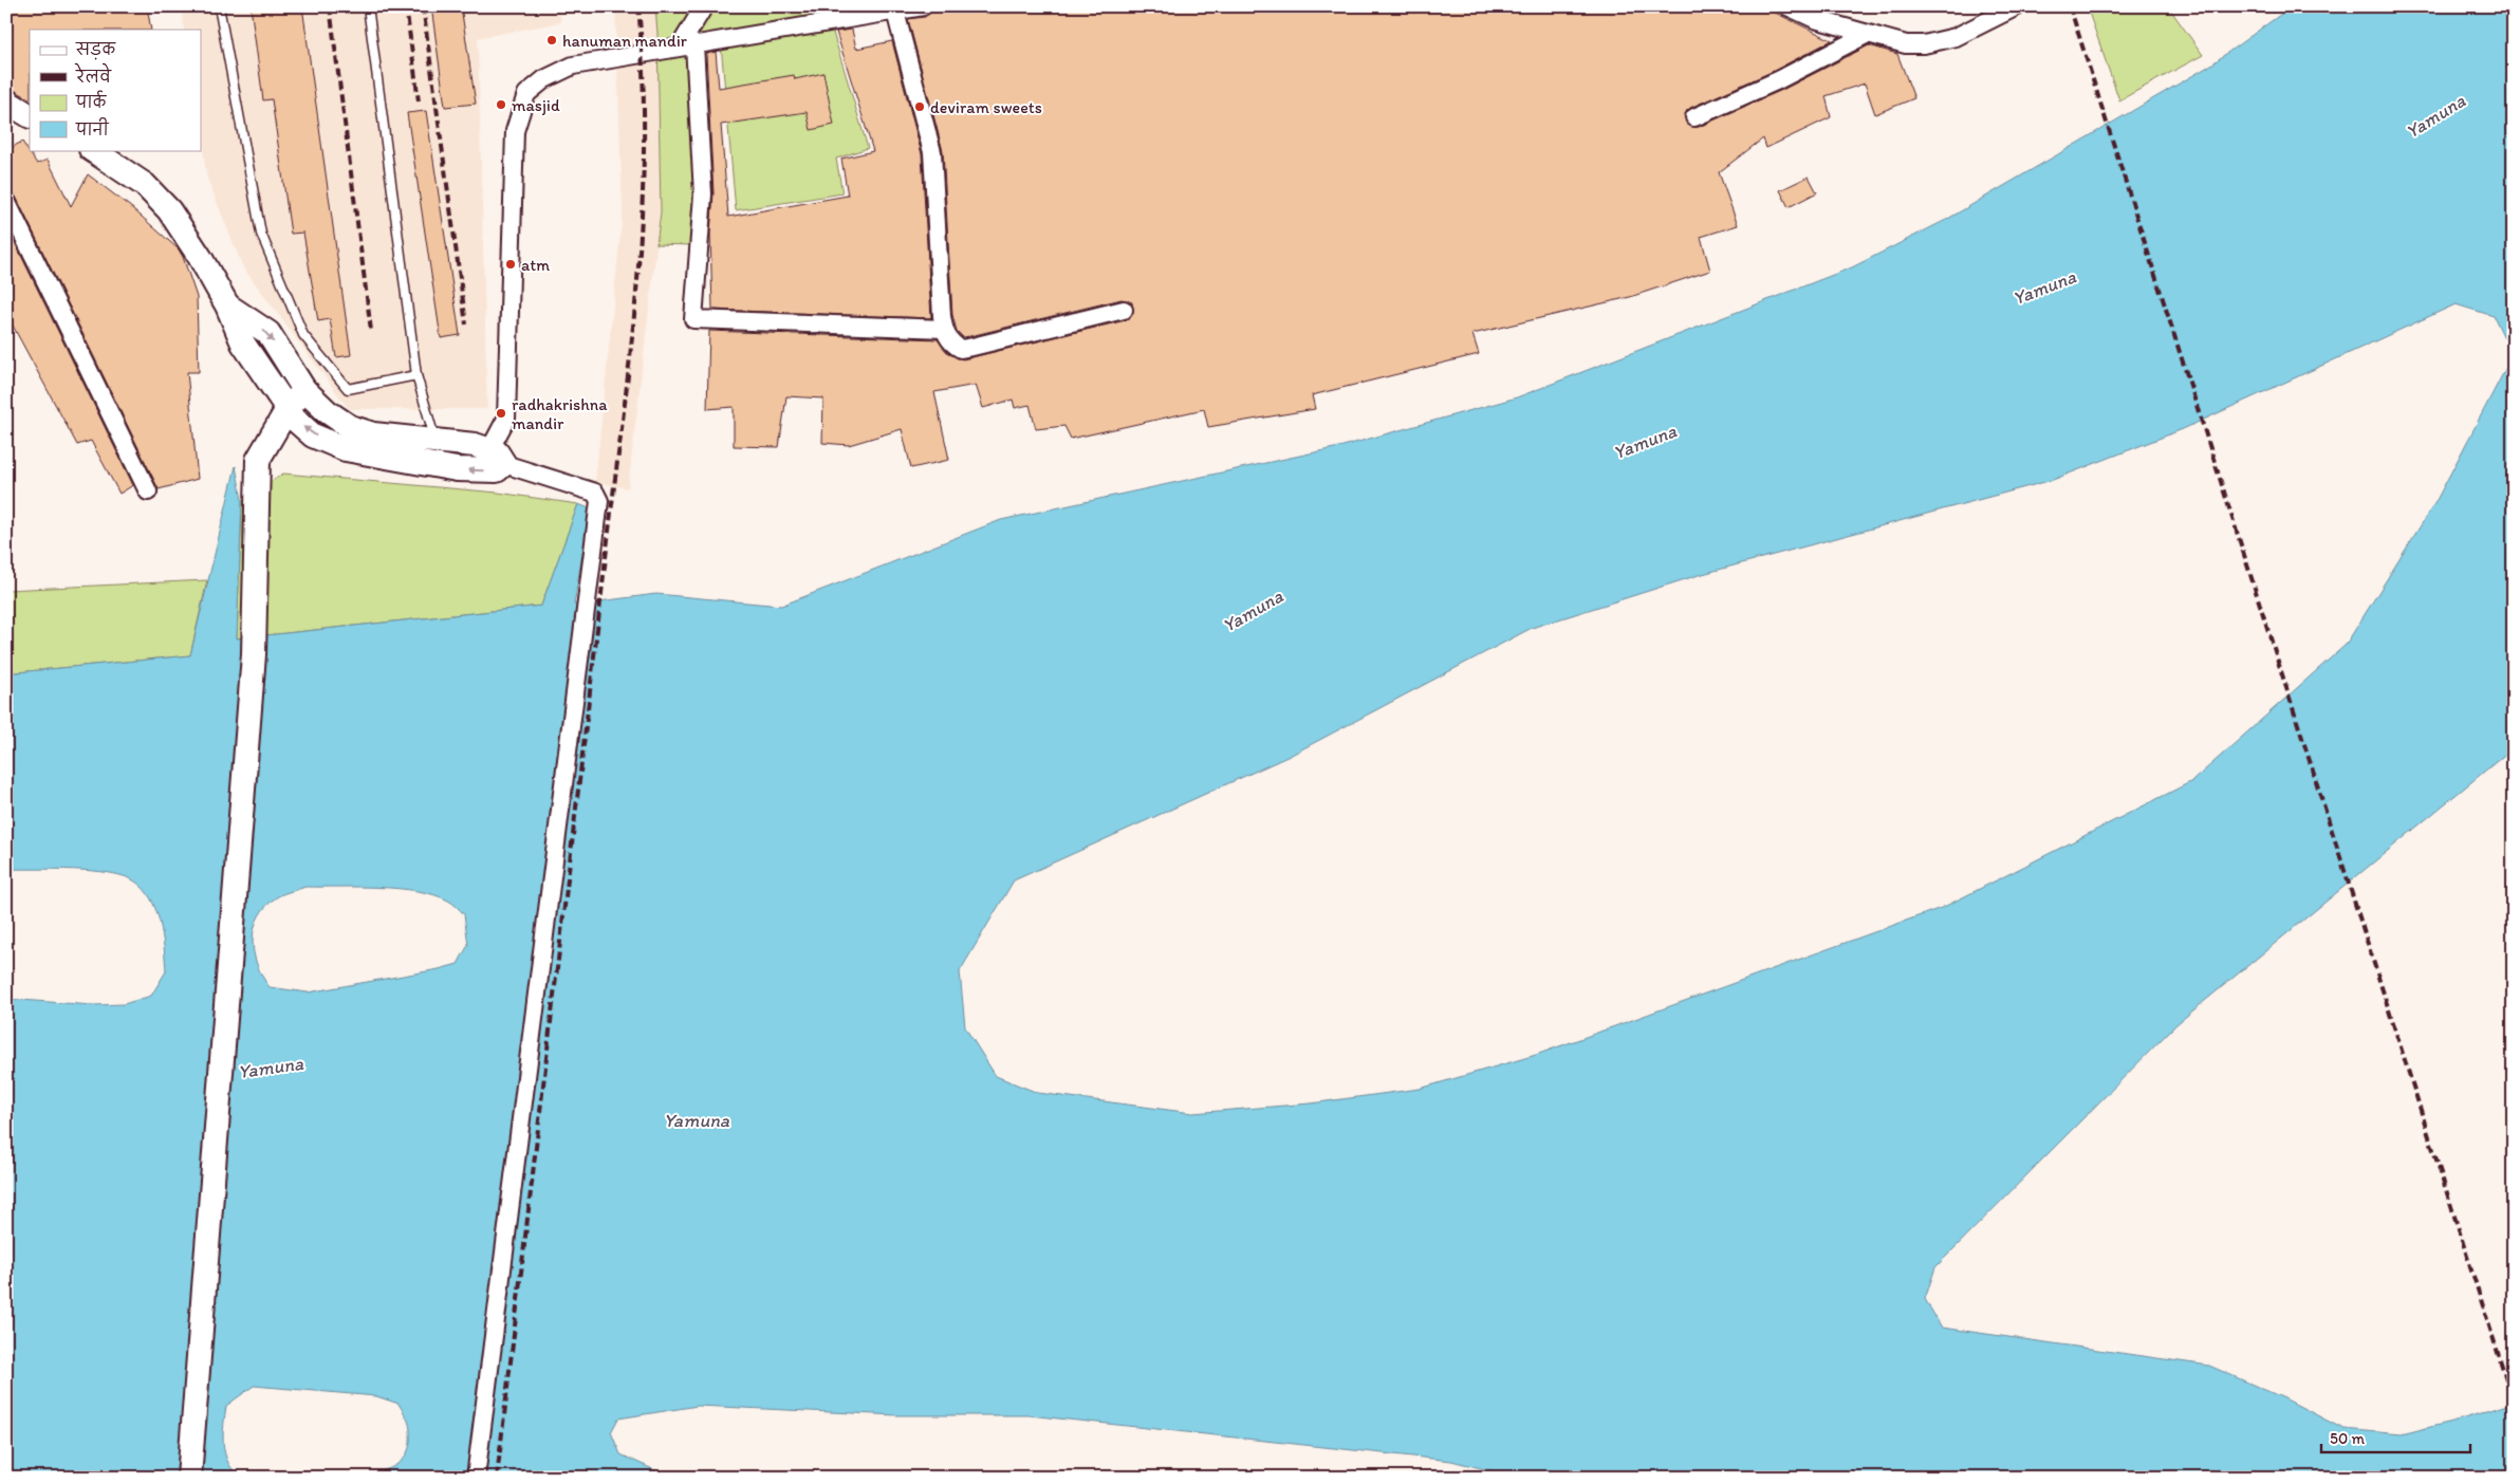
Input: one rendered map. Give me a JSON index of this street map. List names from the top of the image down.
{
  "water": ["Yamuna"],
  "places": [
    "hanuman mandir",
    "masjid",
    "deviram sweets",
    "atm",
    "radhakrishna mandir"
  ],
  "legend": [
    "सड़क",
    "रेलवे",
    "पार्क",
    "पानी"
  ],
  "scale_bar": "50 m"
}
